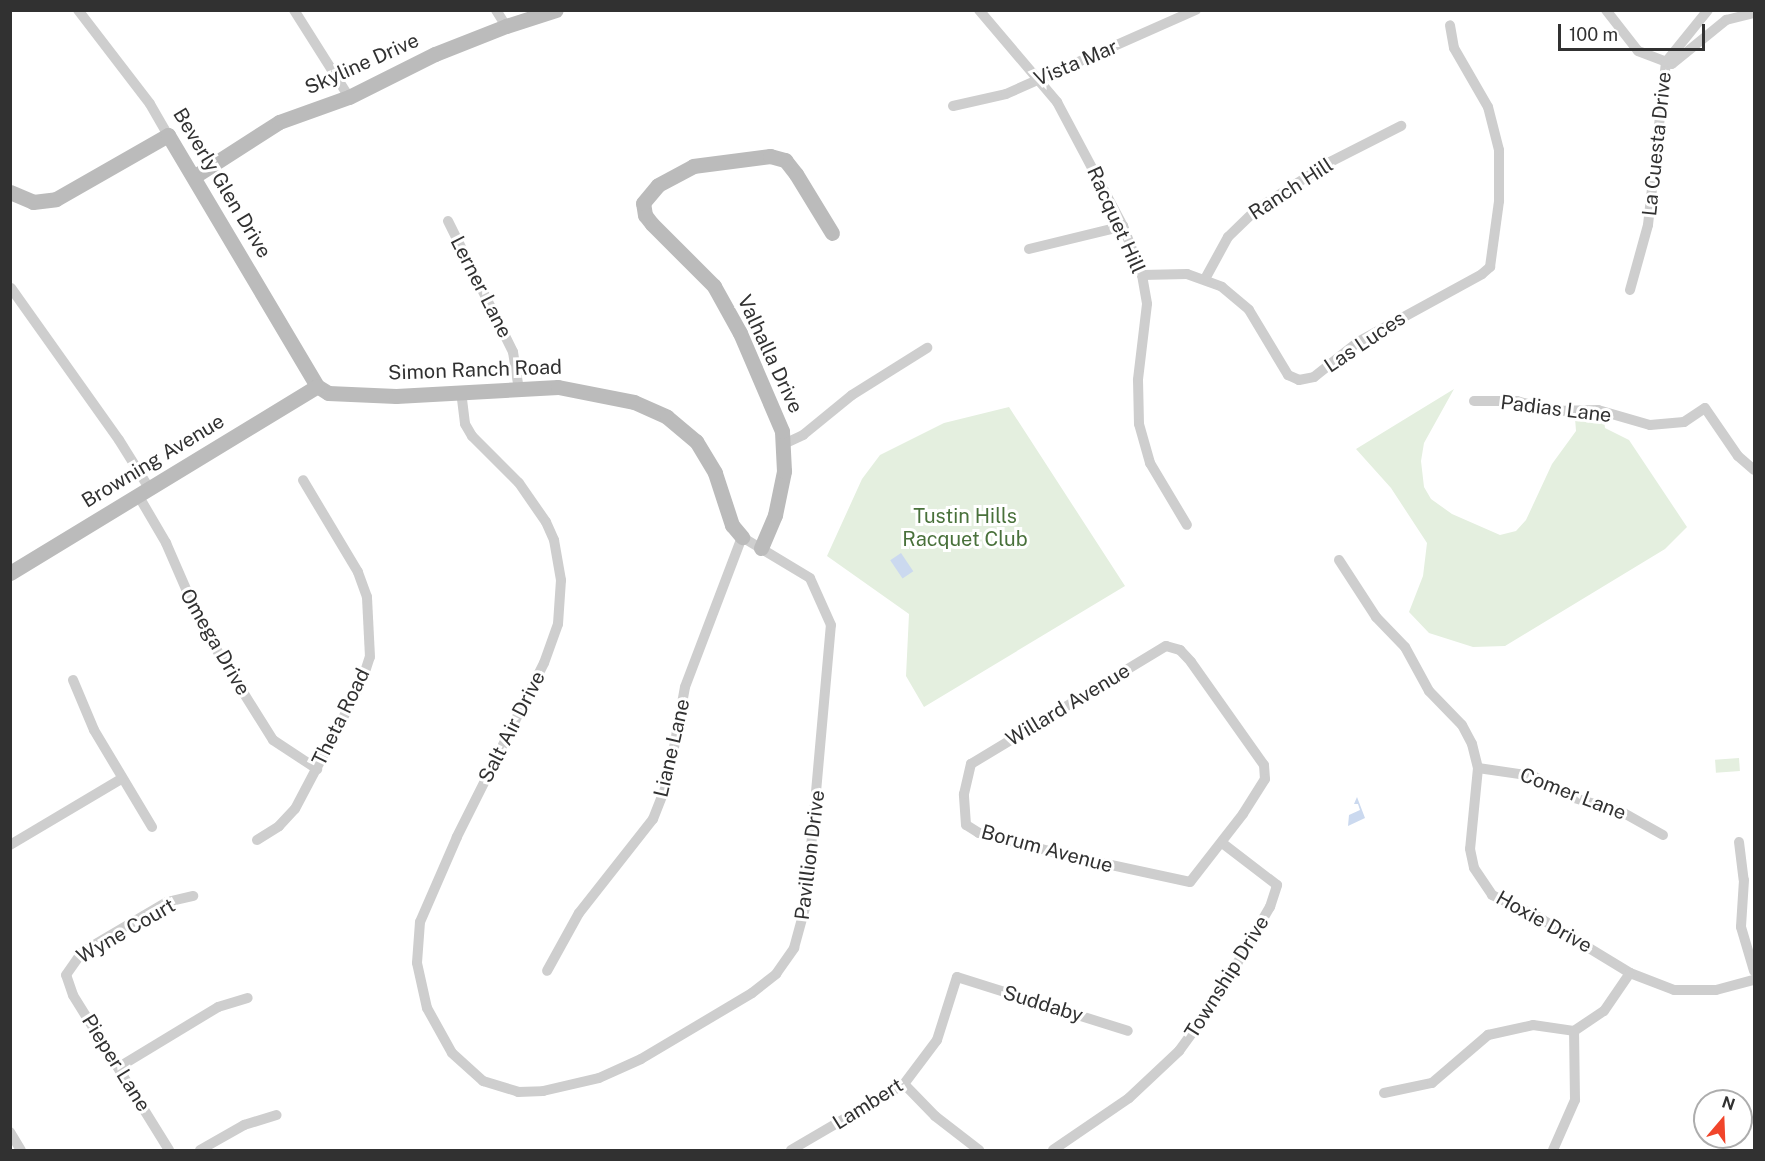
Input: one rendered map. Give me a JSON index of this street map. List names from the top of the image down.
{
  "streets": {
    "street": [
      "Vista Mar",
      "Skyline Drive",
      "La Cuesta Drive",
      "Beverly Glen Drive",
      "Ranch Hill",
      "Racquet Hill",
      "Lerner Lane",
      "Las Luces",
      "Valhalla Drive",
      "Simon Ranch Road",
      "Padias Lane",
      "Browning Avenue",
      "Omega Drive",
      "Willard Avenue",
      "Theta Road",
      "Salt Air Drive",
      "Liane Lane",
      "Comer Lane",
      "Borum Avenue",
      "Pavillion Drive",
      "Hoxie Drive",
      "Wyne Court",
      "Township Drive",
      "Suddaby",
      "Pieper Lane",
      "Lambert"
    ]
  },
  "crossings": [
    ["Vista Mar", "Racquet Hill"],
    ["Skyline Drive", "Beverly Glen Drive"],
    ["Beverly Glen Drive", "Simon Ranch Road"],
    ["Beverly Glen Drive", "Browning Avenue"],
    ["Ranch Hill", "Las Luces"],
    ["Racquet Hill", "Las Luces"],
    ["Lerner Lane", "Simon Ranch Road"],
    ["Valhalla Drive", "Pavillion Drive"],
    ["Simon Ranch Road", "Browning Avenue"],
    ["Simon Ranch Road", "Salt Air Drive"],
    ["Simon Ranch Road", "Liane Lane"],
    ["Simon Ranch Road", "Pavillion Drive"],
    ["Browning Avenue", "Omega Drive"],
    ["Omega Drive", "Theta Road"],
    ["Willard Avenue", "Borum Avenue"],
    ["Willard Avenue", "Township Drive"],
    ["Salt Air Drive", "Pavillion Drive"],
    ["Liane Lane", "Pavillion Drive"],
    ["Comer Lane", "Hoxie Drive"],
    ["Borum Avenue", "Township Drive"],
    ["Wyne Court", "Pieper Lane"],
    ["Suddaby", "Lambert"]
  ],
  "parks": ["Tustin Hills Racquet Club"],
  "scale_bar": "100 m",
  "north": "top"
}
